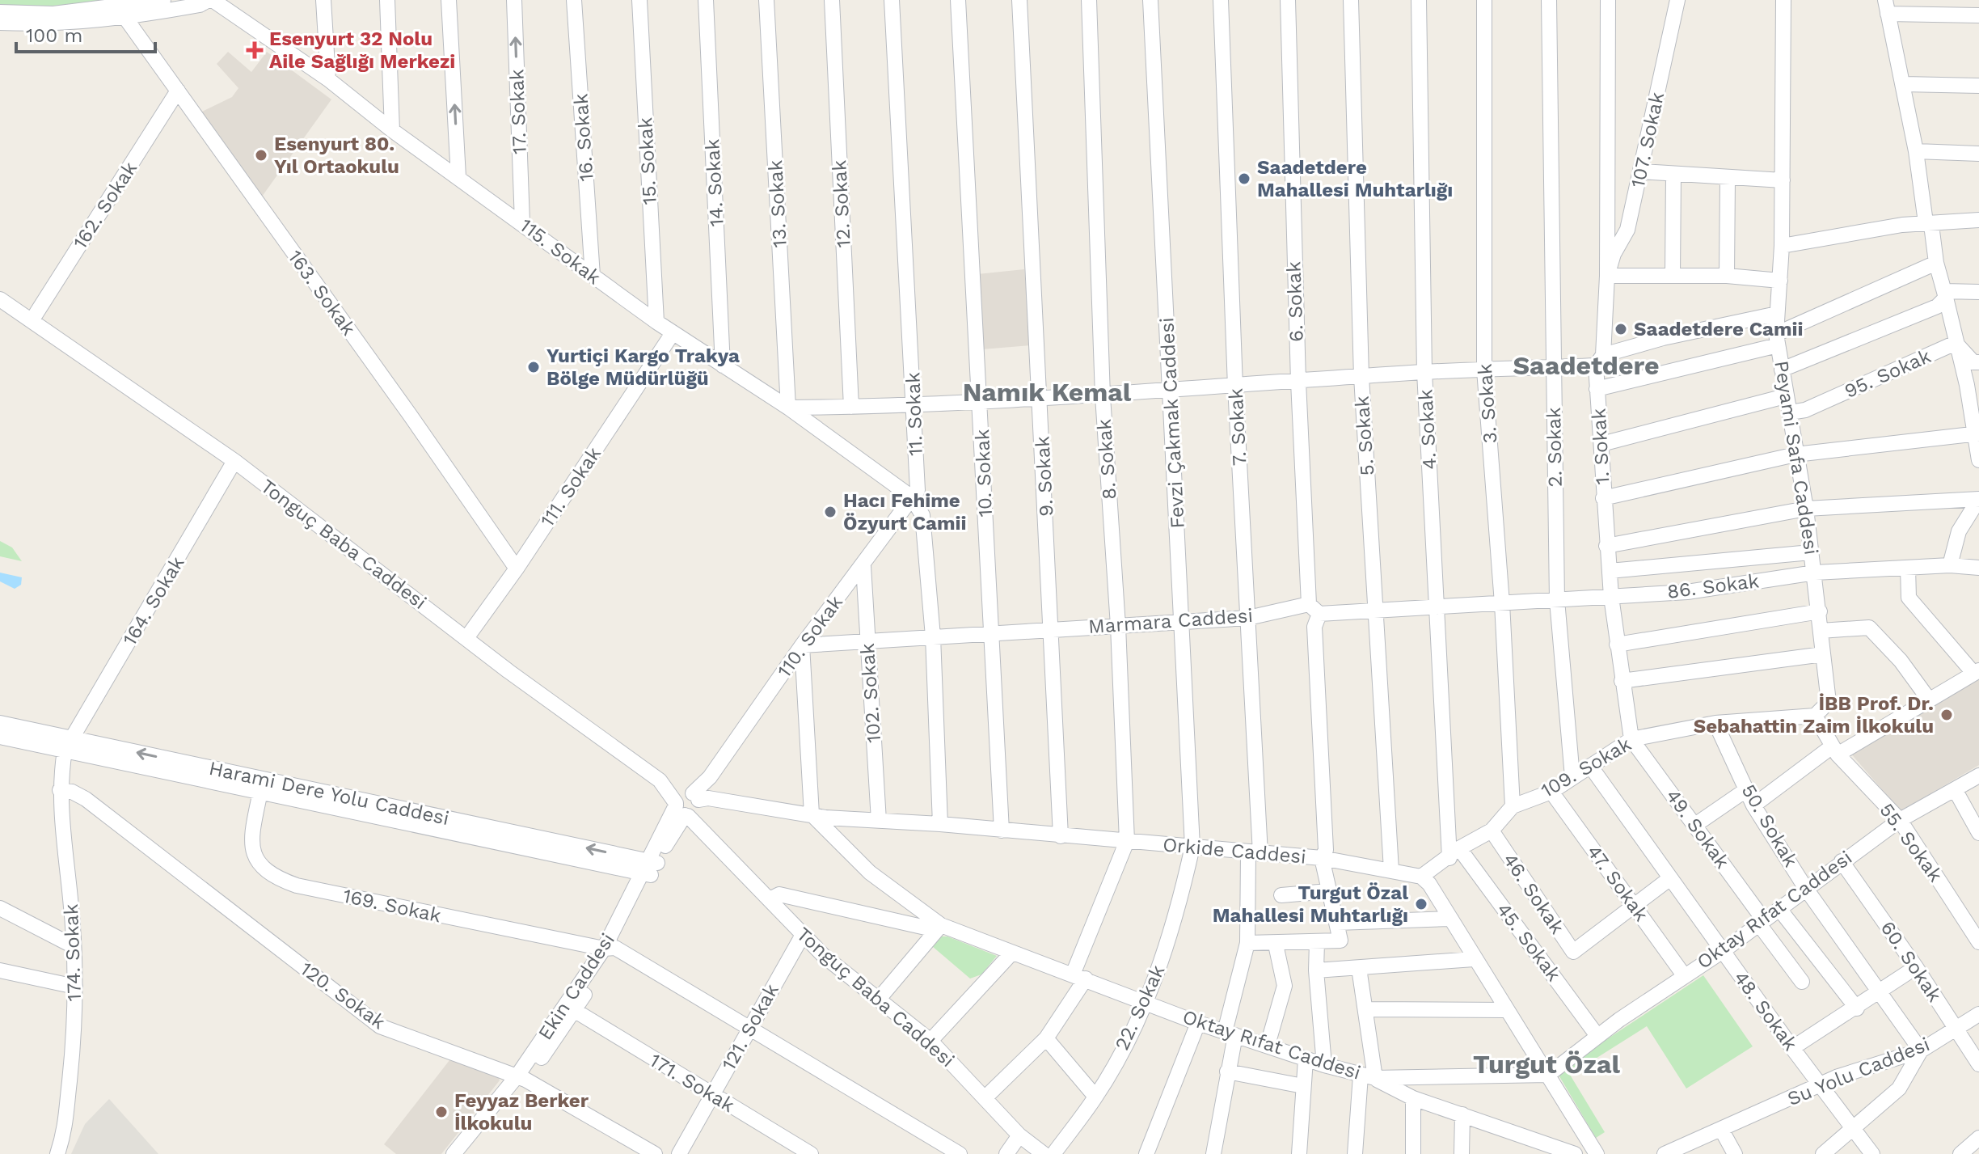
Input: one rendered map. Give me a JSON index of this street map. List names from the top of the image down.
{
  "streets": {
    "street": [
      "17. Sokak",
      "16. Sokak",
      "107. Sokak",
      "15. Sokak",
      "14. Sokak",
      "13. Sokak",
      "12. Sokak",
      "162. Sokak",
      "115. Sokak",
      "163. Sokak",
      "6. Sokak",
      "95. Sokak",
      "3. Sokak",
      "11. Sokak",
      "Fevzi Çakmak Caddesi",
      "7. Sokak",
      "4. Sokak",
      "5. Sokak",
      "1. Sokak",
      "2. Sokak",
      "Peyami Safa Caddesi",
      "8. Sokak",
      "10. Sokak",
      "9. Sokak",
      "111. Sokak",
      "Tonguç Baba Caddesi",
      "86. Sokak",
      "164. Sokak",
      "Marmara Caddesi",
      "110. Sokak",
      "102. Sokak",
      "109. Sokak",
      "Harami Dere Yolu Caddesi",
      "50. Sokak",
      "49. Sokak",
      "55. Sokak",
      "Orkide Caddesi",
      "47. Sokak",
      "46. Sokak",
      "169. Sokak",
      "Oktay Rıfat Caddesi",
      "45. Sokak",
      "174. Sokak",
      "60. Sokak",
      "Ekin Caddesi",
      "120. Sokak",
      "22. Sokak",
      "48. Sokak",
      "121. Sokak",
      "Su Yolu Caddesi",
      "171. Sokak"
    ]
  },
  "crossings": [
    ["17. Sokak", "115. Sokak"],
    ["16. Sokak", "115. Sokak"],
    ["107. Sokak", "1. Sokak"],
    ["15. Sokak", "115. Sokak"],
    ["14. Sokak", "115. Sokak"],
    ["13. Sokak", "115. Sokak"],
    ["162. Sokak", "163. Sokak"],
    ["162. Sokak", "Tonguç Baba Caddesi"],
    ["115. Sokak", "11. Sokak"],
    ["115. Sokak", "111. Sokak"],
    ["115. Sokak", "110. Sokak"],
    ["163. Sokak", "111. Sokak"],
    ["6. Sokak", "Marmara Caddesi"],
    ["6. Sokak", "Orkide Caddesi"],
    ["95. Sokak", "Peyami Safa Caddesi"],
    ["3. Sokak", "Marmara Caddesi"],
    ["3. Sokak", "109. Sokak"],
    ["11. Sokak", "110. Sokak"],
    ["Fevzi Çakmak Caddesi", "Marmara Caddesi"],
    ["Fevzi Çakmak Caddesi", "Orkide Caddesi"],
    ["Fevzi Çakmak Caddesi", "22. Sokak"],
    ["7. Sokak", "Marmara Caddesi"],
    ["7. Sokak", "Orkide Caddesi"],
    ["7. Sokak", "Oktay Rıfat Caddesi"],
    ["4. Sokak", "Marmara Caddesi"],
    ["4. Sokak", "109. Sokak"],
    ["4. Sokak", "45. Sokak"],
    ["5. Sokak", "Marmara Caddesi"],
    ["5. Sokak", "Orkide Caddesi"],
    ["1. Sokak", "86. Sokak"],
    ["1. Sokak", "Marmara Caddesi"],
    ["1. Sokak", "109. Sokak"],
    ["1. Sokak", "49. Sokak"],
    ["2. Sokak", "Marmara Caddesi"],
    ["2. Sokak", "109. Sokak"],
    ["Peyami Safa Caddesi", "86. Sokak"],
    ["Peyami Safa Caddesi", "109. Sokak"],
    ["Peyami Safa Caddesi", "55. Sokak"],
    ["8. Sokak", "Marmara Caddesi"],
    ["8. Sokak", "Orkide Caddesi"],
    ["10. Sokak", "Marmara Caddesi"],
    ["10. Sokak", "Orkide Caddesi"],
    ["9. Sokak", "Marmara Caddesi"],
    ["9. Sokak", "Orkide Caddesi"],
    ["111. Sokak", "Tonguç Baba Caddesi"],
    ["Tonguç Baba Caddesi", "164. Sokak"],
    ["Tonguç Baba Caddesi", "110. Sokak"],
    ["Tonguç Baba Caddesi", "Orkide Caddesi"],
    ["Tonguç Baba Caddesi", "Ekin Caddesi"],
    ["Tonguç Baba Caddesi", "121. Sokak"],
    ["86. Sokak", "Marmara Caddesi"],
    ["164. Sokak", "Harami Dere Yolu Caddesi"],
    ["164. Sokak", "174. Sokak"],
    ["Marmara Caddesi", "110. Sokak"],
    ["Marmara Caddesi", "102. Sokak"],
    ["110. Sokak", "102. Sokak"],
    ["110. Sokak", "Orkide Caddesi"],
    ["110. Sokak", "Ekin Caddesi"],
    ["102. Sokak", "Orkide Caddesi"],
    ["109. Sokak", "50. Sokak"],
    ["109. Sokak", "49. Sokak"],
    ["109. Sokak", "55. Sokak"],
    ["109. Sokak", "Orkide Caddesi"],
    ["109. Sokak", "47. Sokak"],
    ["109. Sokak", "46. Sokak"],
    ["109. Sokak", "45. Sokak"],
    ["109. Sokak", "48. Sokak"],
    ["Harami Dere Yolu Caddesi", "169. Sokak"],
    ["Harami Dere Yolu Caddesi", "174. Sokak"],
    ["Harami Dere Yolu Caddesi", "Ekin Caddesi"],
    ["50. Sokak", "Oktay Rıfat Caddesi"],
    ["50. Sokak", "Su Yolu Caddesi"],
    ["49. Sokak", "Oktay Rıfat Caddesi"],
    ["55. Sokak", "Oktay Rıfat Caddesi"],
    ["Orkide Caddesi", "Oktay Rıfat Caddesi"],
    ["Orkide Caddesi", "Ekin Caddesi"],
    ["Orkide Caddesi", "22. Sokak"],
    ["47. Sokak", "46. Sokak"],
    ["47. Sokak", "Oktay Rıfat Caddesi"],
    ["46. Sokak", "48. Sokak"],
    ["169. Sokak", "Ekin Caddesi"],
    ["169. Sokak", "121. Sokak"],
    ["Oktay Rıfat Caddesi", "45. Sokak"],
    ["Oktay Rıfat Caddesi", "60. Sokak"],
    ["Oktay Rıfat Caddesi", "22. Sokak"],
    ["Oktay Rıfat Caddesi", "48. Sokak"],
    ["174. Sokak", "120. Sokak"],
    ["60. Sokak", "Su Yolu Caddesi"],
    ["Ekin Caddesi", "120. Sokak"],
    ["Ekin Caddesi", "171. Sokak"],
    ["48. Sokak", "Su Yolu Caddesi"],
    ["121. Sokak", "171. Sokak"]
  ],
  "districts": ["Saadetdere", "Namık Kemal", "Turgut Özal"],
  "places": {
    "health": ["Esenyurt 32 Nolu Aile Sağlığı Merkezi"],
    "other": [
      "Esenyurt 80. Yıl Ortaokulu",
      "Saadetdere Mahallesi Muhtarlığı",
      "Saadetdere Camii",
      "Yurtiçi Kargo Trakya Bölge Müdürlüğü",
      "Hacı Fehime Özyurt Camii",
      "İBB Prof. Dr. Sebahattin Zaim İlkokulu",
      "Turgut Özal Mahallesi Muhtarlığı",
      "Feyyaz Berker İlkokulu"
    ]
  },
  "scale_bar": "100 m"
}
